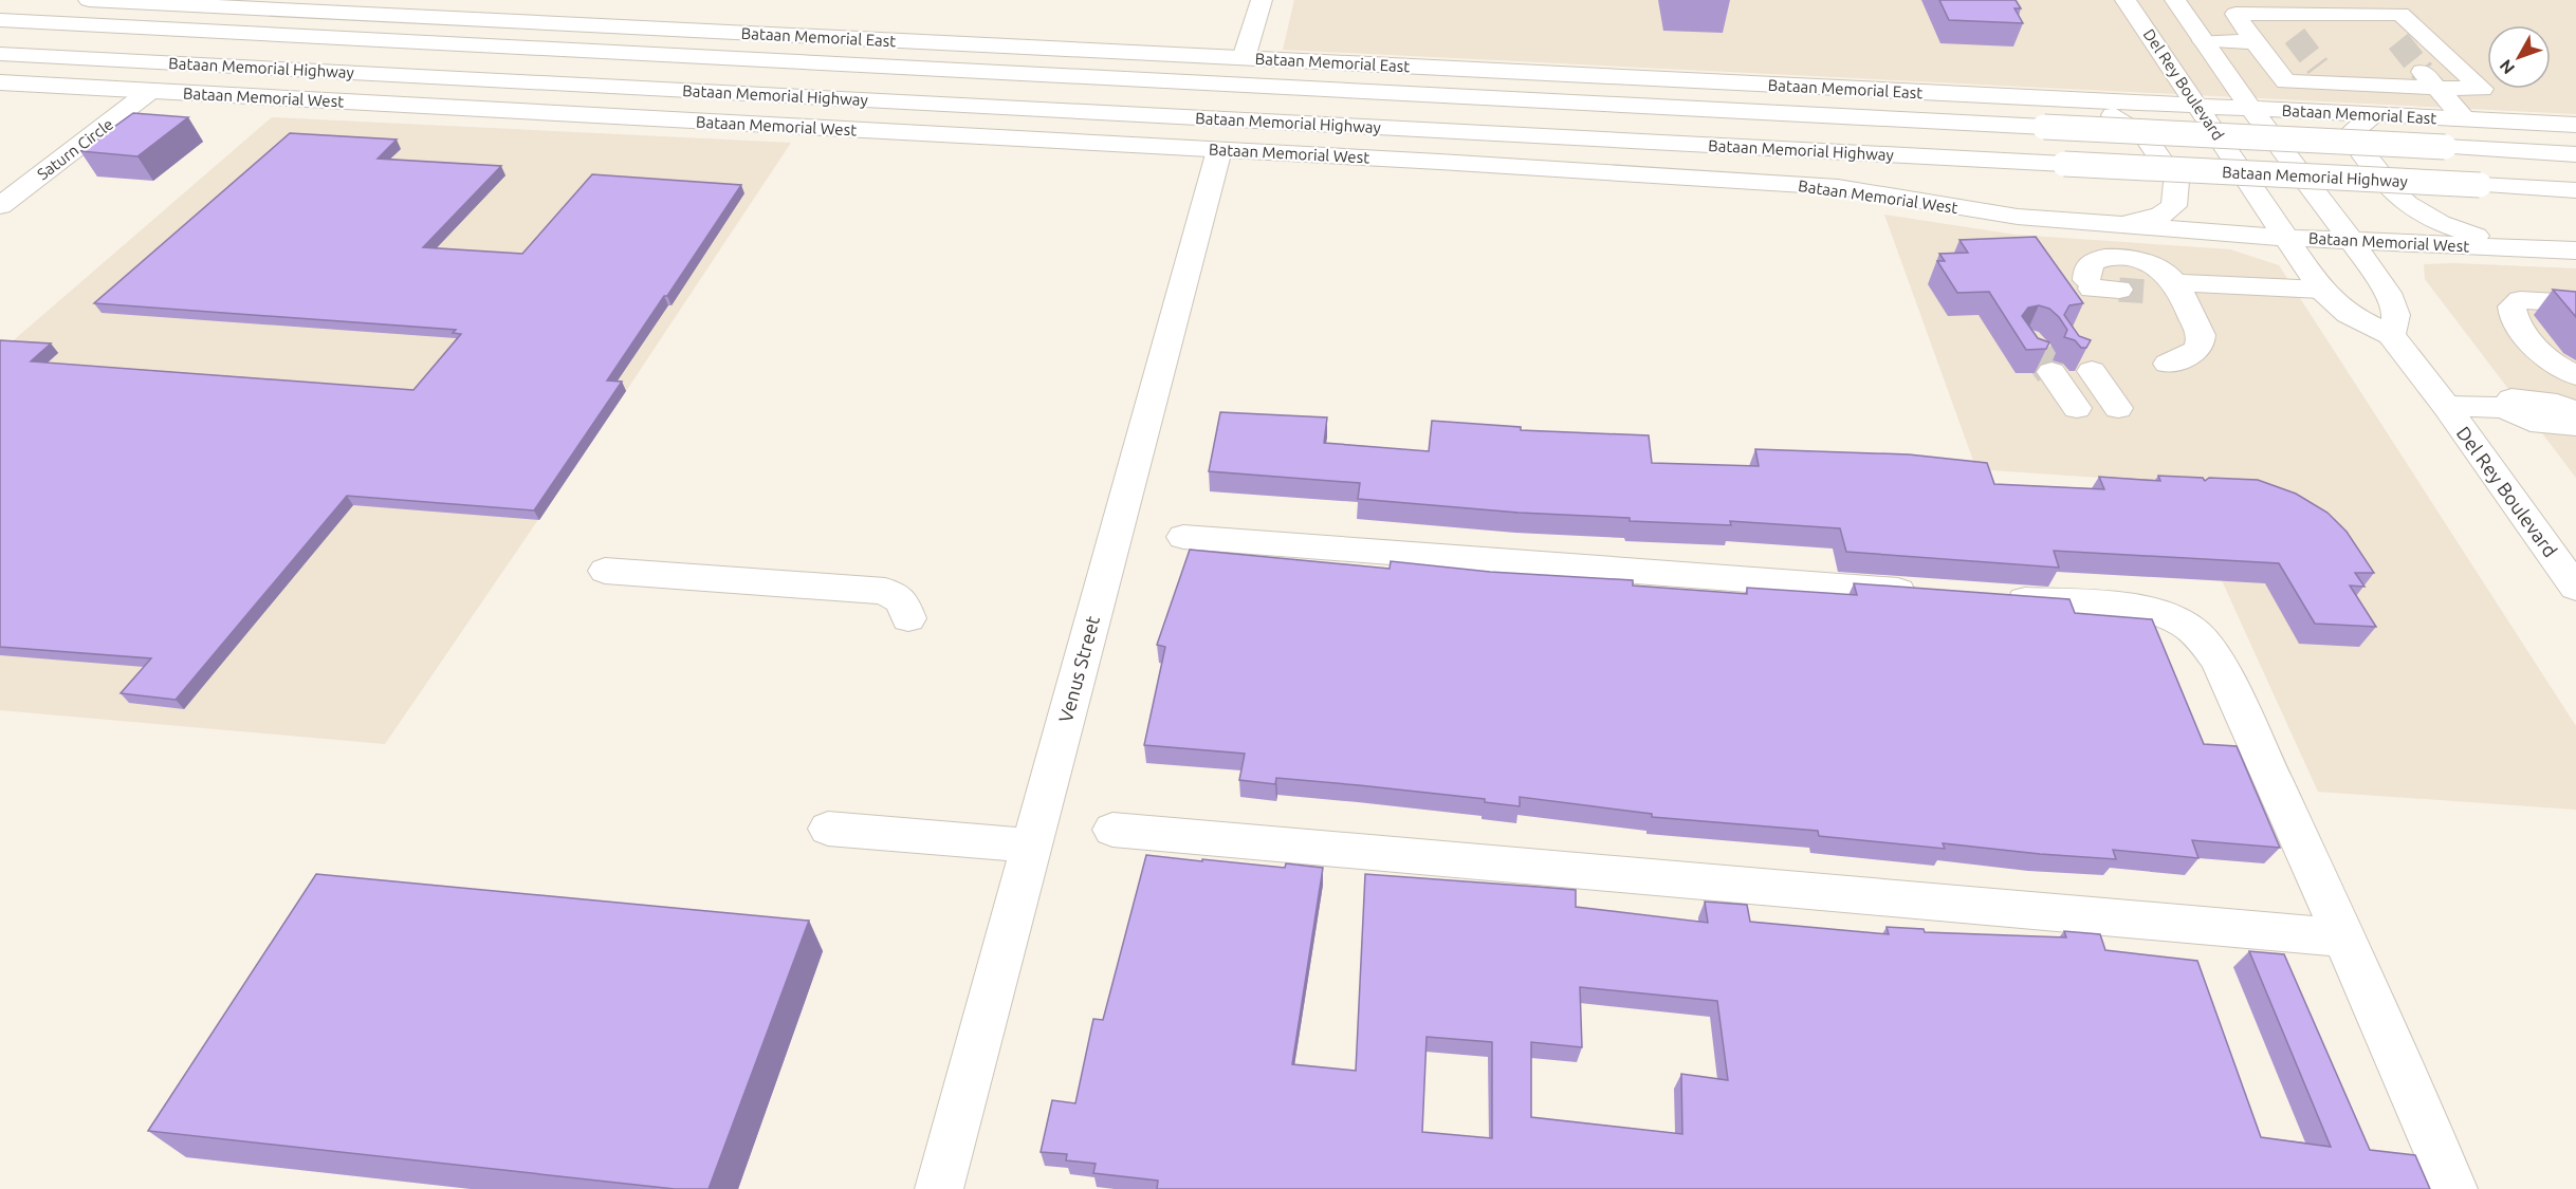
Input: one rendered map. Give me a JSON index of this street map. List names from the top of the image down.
{
  "streets": {
    "main road": [
      "Bataan Memorial East",
      "Bataan Memorial Highway",
      "Del Rey Boulevard",
      "Bataan Memorial West",
      "Saturn Circle",
      "Venus Street"
    ]
  },
  "crossings": [
    ["Bataan Memorial East", "Del Rey Boulevard"],
    ["Del Rey Boulevard", "Bataan Memorial West"],
    ["Bataan Memorial West", "Saturn Circle"],
    ["Bataan Memorial West", "Venus Street"]
  ],
  "north": "bottom left"
}
